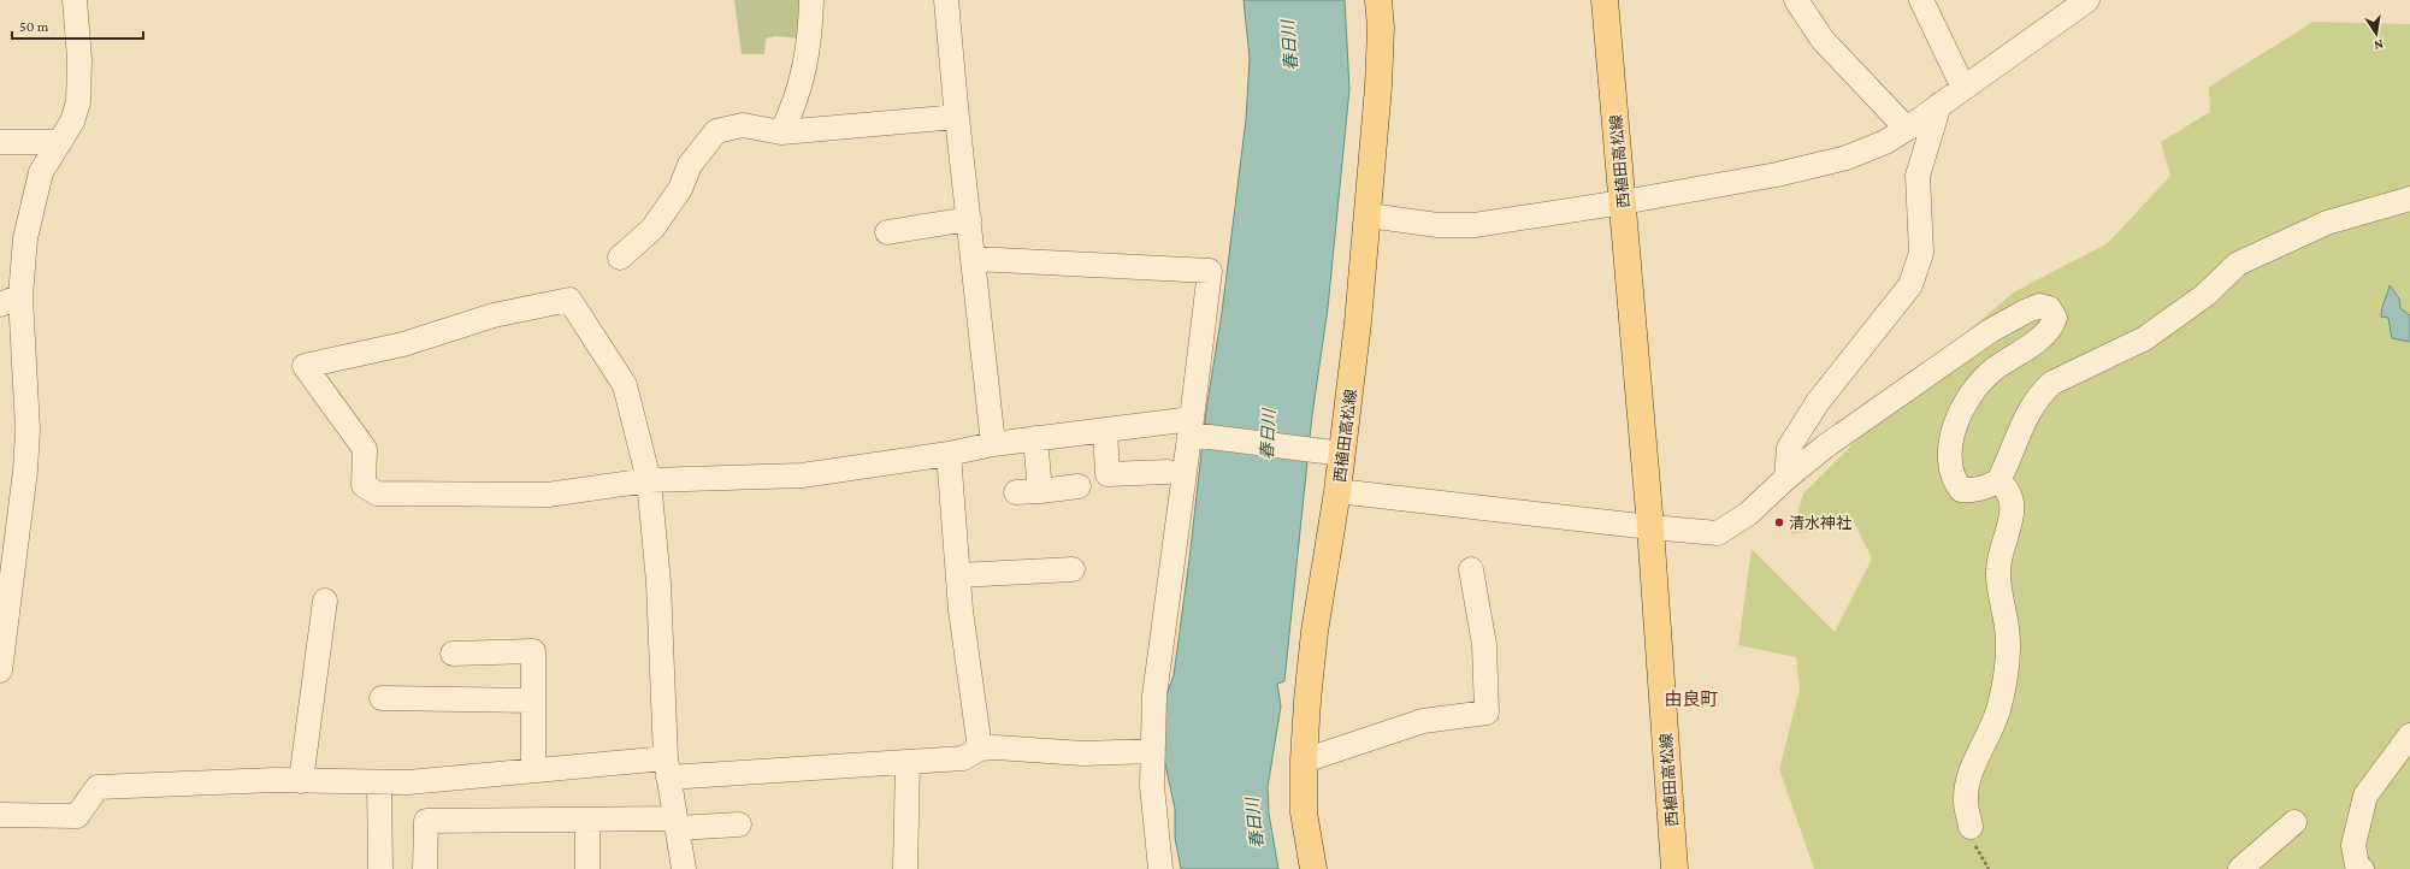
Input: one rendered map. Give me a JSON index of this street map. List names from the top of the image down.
{
  "streets": {
    "main road": ["西植田高松線"]
  },
  "districts": ["由良町"],
  "water": ["春日川"],
  "places": ["清水神社"],
  "scale_bar": "50 m",
  "north": "bottom"
}
